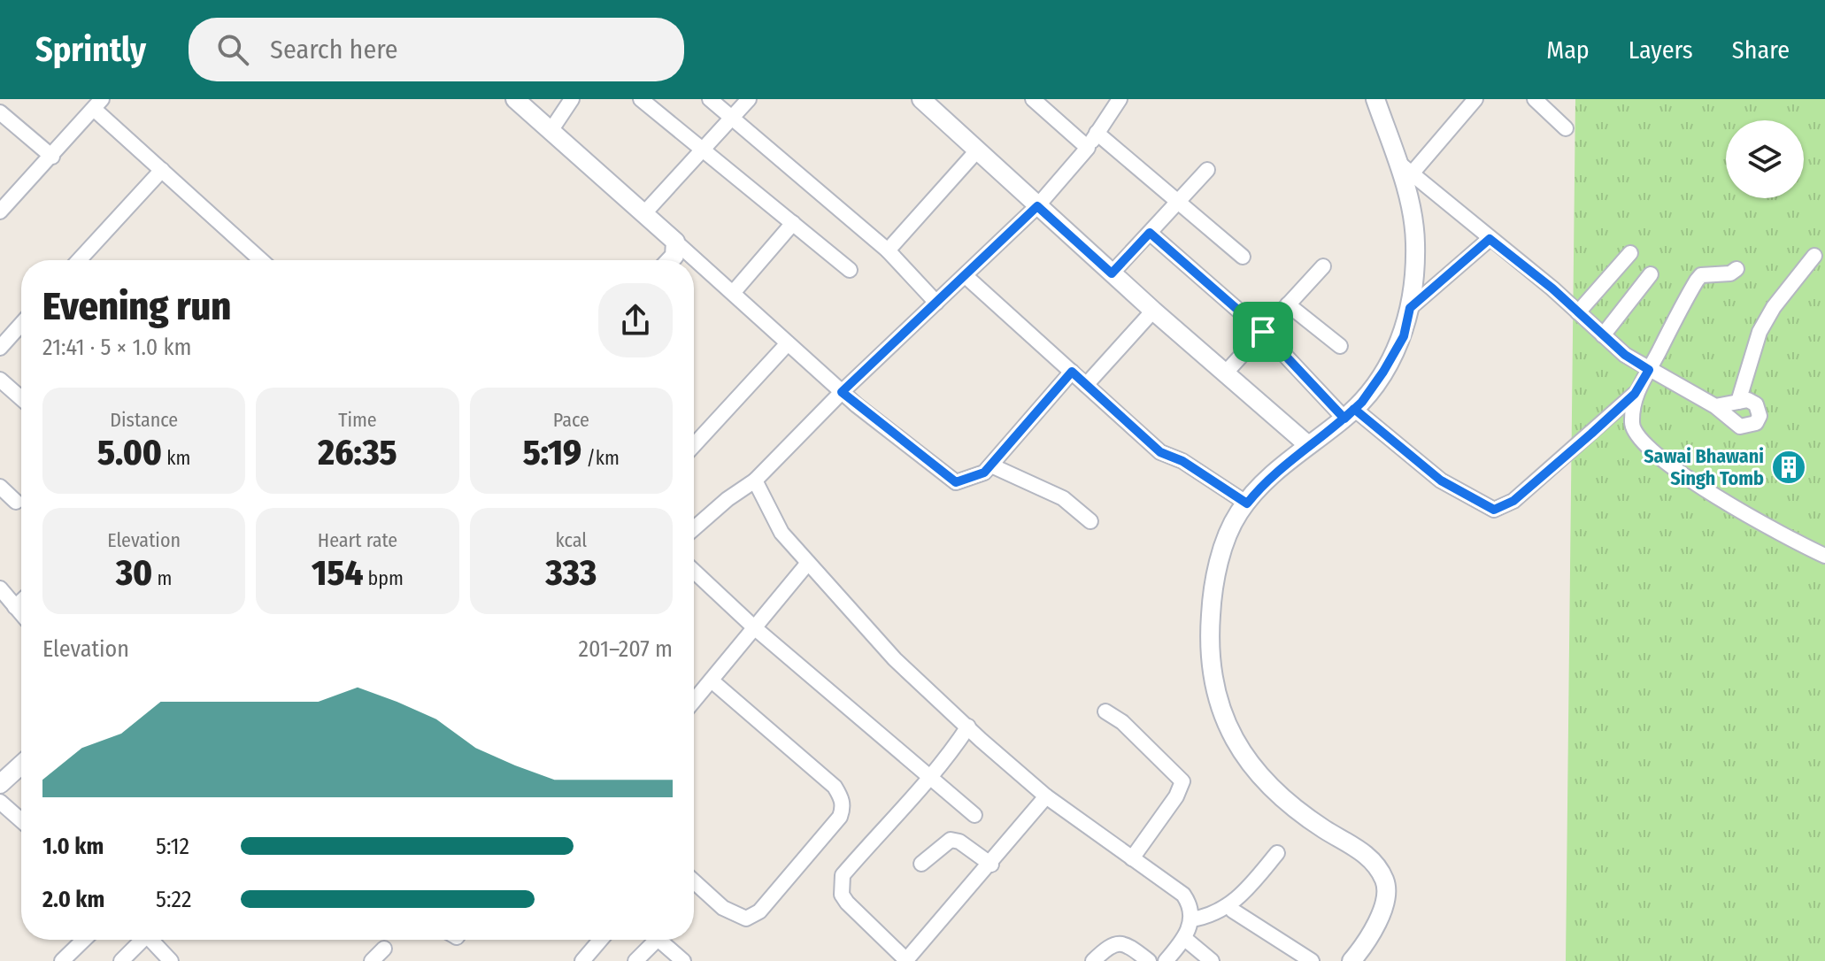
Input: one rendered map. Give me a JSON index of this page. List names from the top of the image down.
{
  "places": {
    "building": ["Sawai Bhawani Singh Tomb"]
  },
  "page": {
    "header": "Sprintly",
    "search": "Search here",
    "nav": ["Map", "Layers", "Share"],
    "heading": ["Evening run", "21:41 · 5 × 1.0 km"],
    "stats": [
      ["Distance", "5.00 km"],
      ["Time", "26:35"],
      ["Pace", "5:19 /km"],
      ["Elevation", "30 m"],
      ["Heart rate", "154 bpm"],
      ["kcal", "333"]
    ],
    "chart": ["Elevation", "201–207 m"],
    "list": [
      {
        "name": "1.0 km",
        "note": "5:12"
      },
      {
        "name": "2.0 km",
        "note": "5:22"
      }
    ]
  }
}
